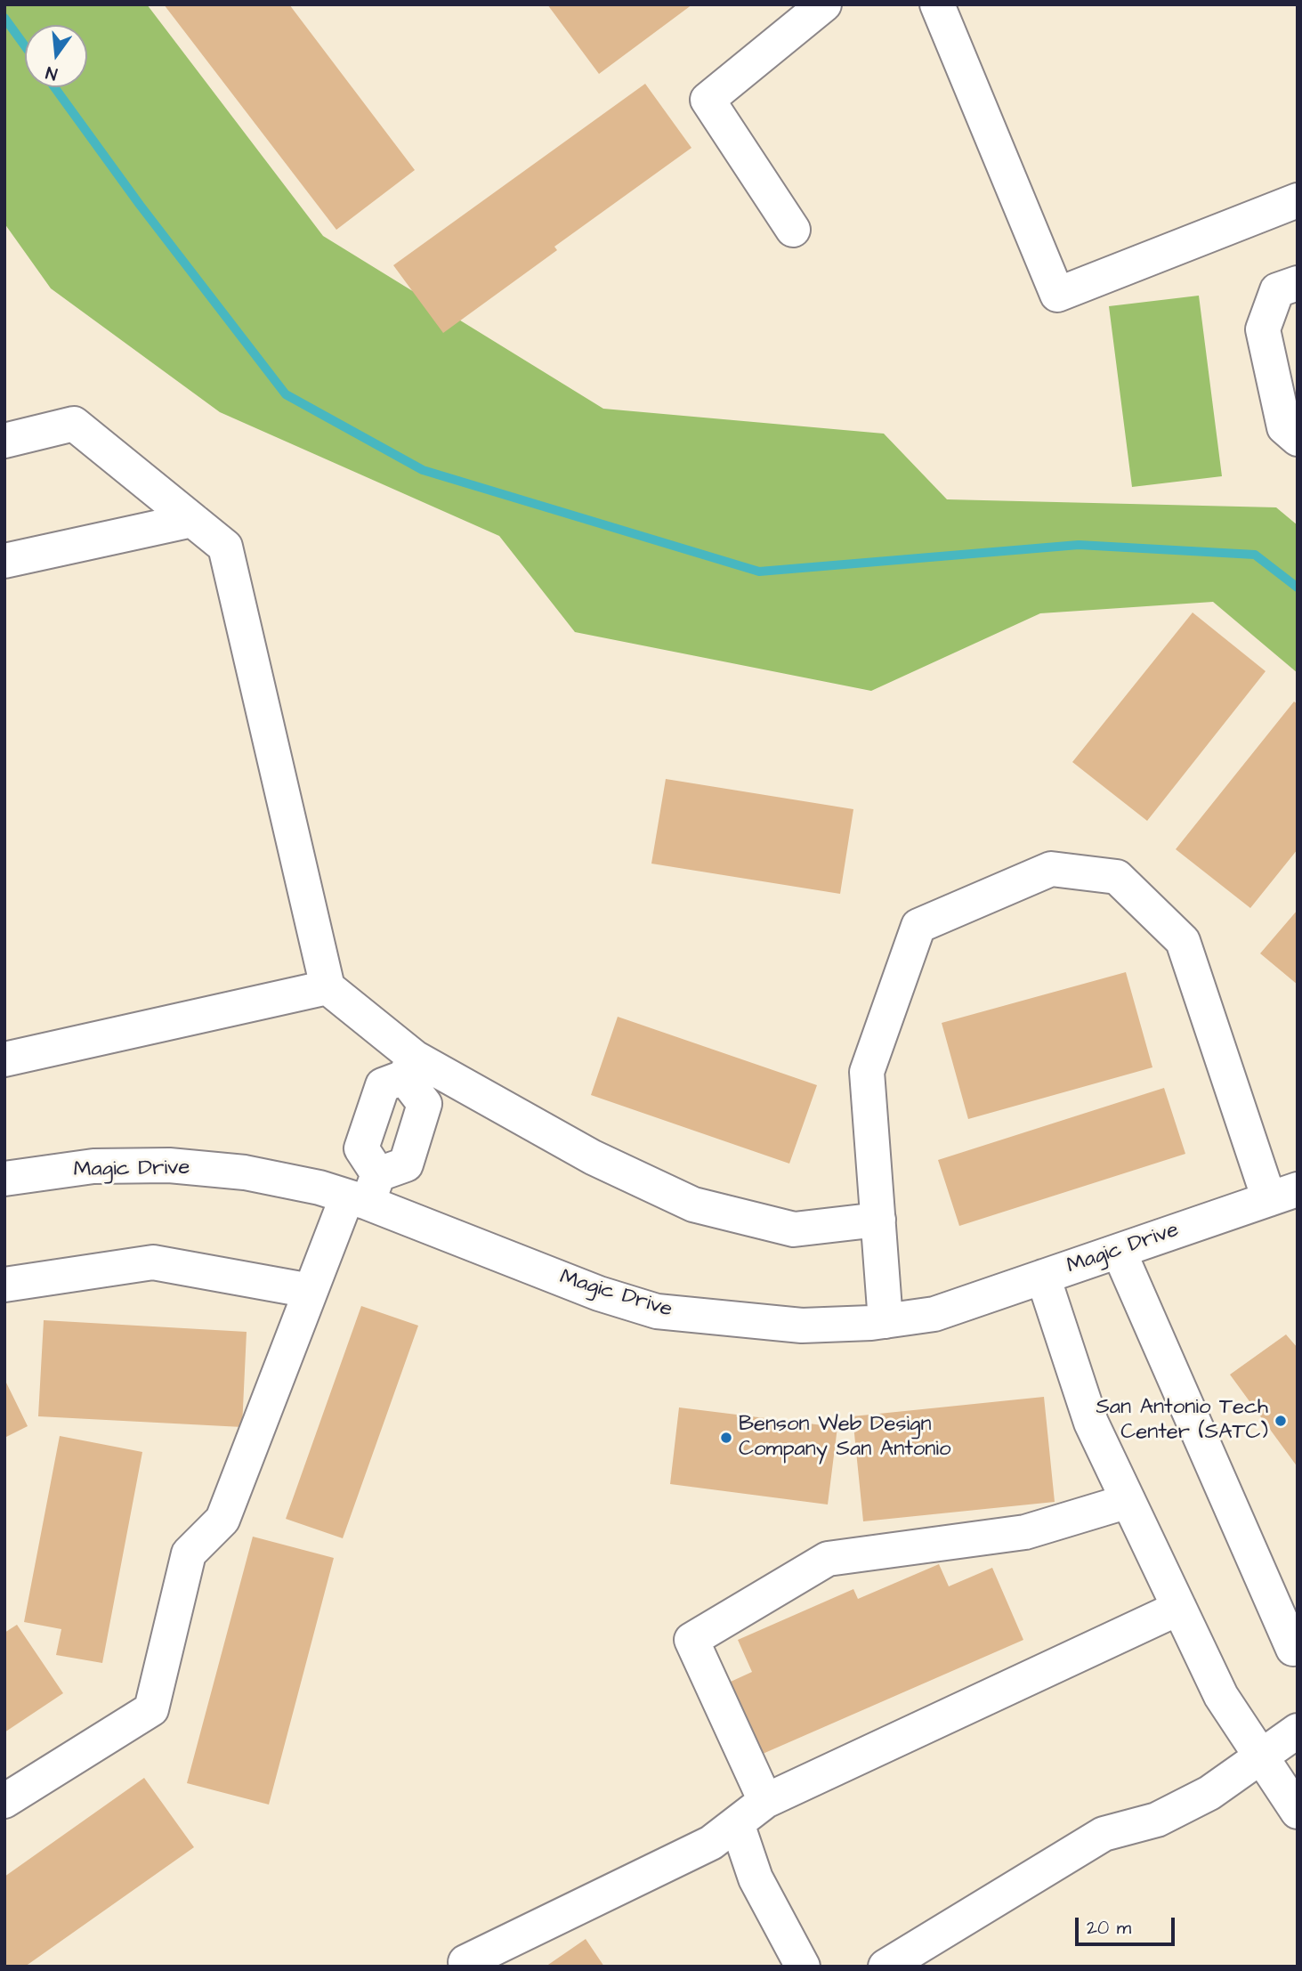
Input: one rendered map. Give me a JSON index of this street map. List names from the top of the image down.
{
  "streets": {
    "street": ["Magic Drive"]
  },
  "places": ["San Antonio Tech Center (SATC)", "Benson Web Design Company San Antonio"],
  "scale_bar": "20 m",
  "north": "bottom"
}
